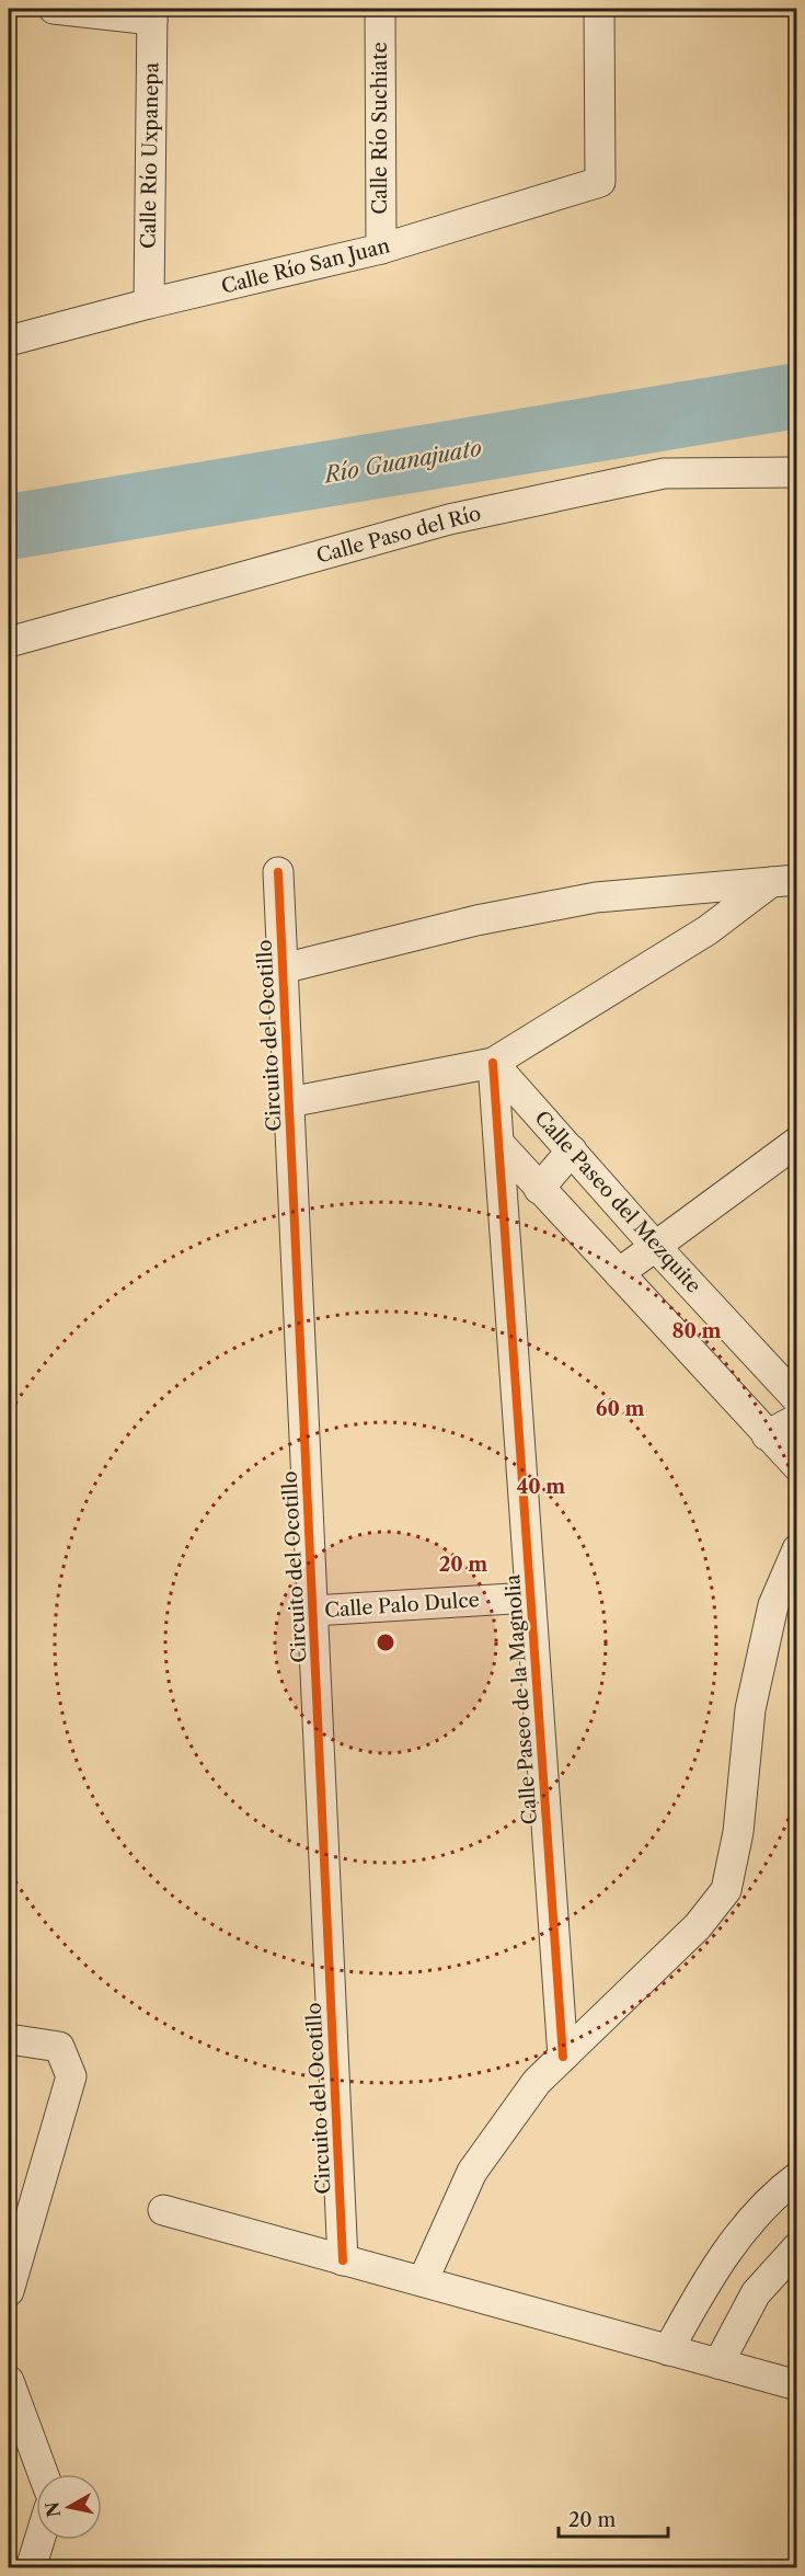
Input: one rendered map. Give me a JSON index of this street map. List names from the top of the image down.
{
  "streets": {
    "street": [
      "Calle Río Suchiate",
      "Calle Río Uxpanepa",
      "Calle Río San Juan",
      "Calle Paso del Río",
      "Circuito del Ocotillo",
      "Calle Paseo del Mezquite",
      "Calle Palo Dulce",
      "Calle Paseo de la Magnolia"
    ]
  },
  "crossings": [
    ["Calle Río Suchiate", "Calle Río San Juan"],
    ["Calle Río Uxpanepa", "Calle Río San Juan"],
    ["Circuito del Ocotillo", "Calle Palo Dulce"],
    ["Calle Paseo del Mezquite", "Calle Paseo de la Magnolia"],
    ["Calle Palo Dulce", "Calle Paseo de la Magnolia"]
  ],
  "water": ["Río Guanajuato"],
  "scale_bar": "20 m",
  "north": "left",
  "rings": [
    "80 m",
    "60 m",
    "40 m",
    "20 m"
  ]
}
